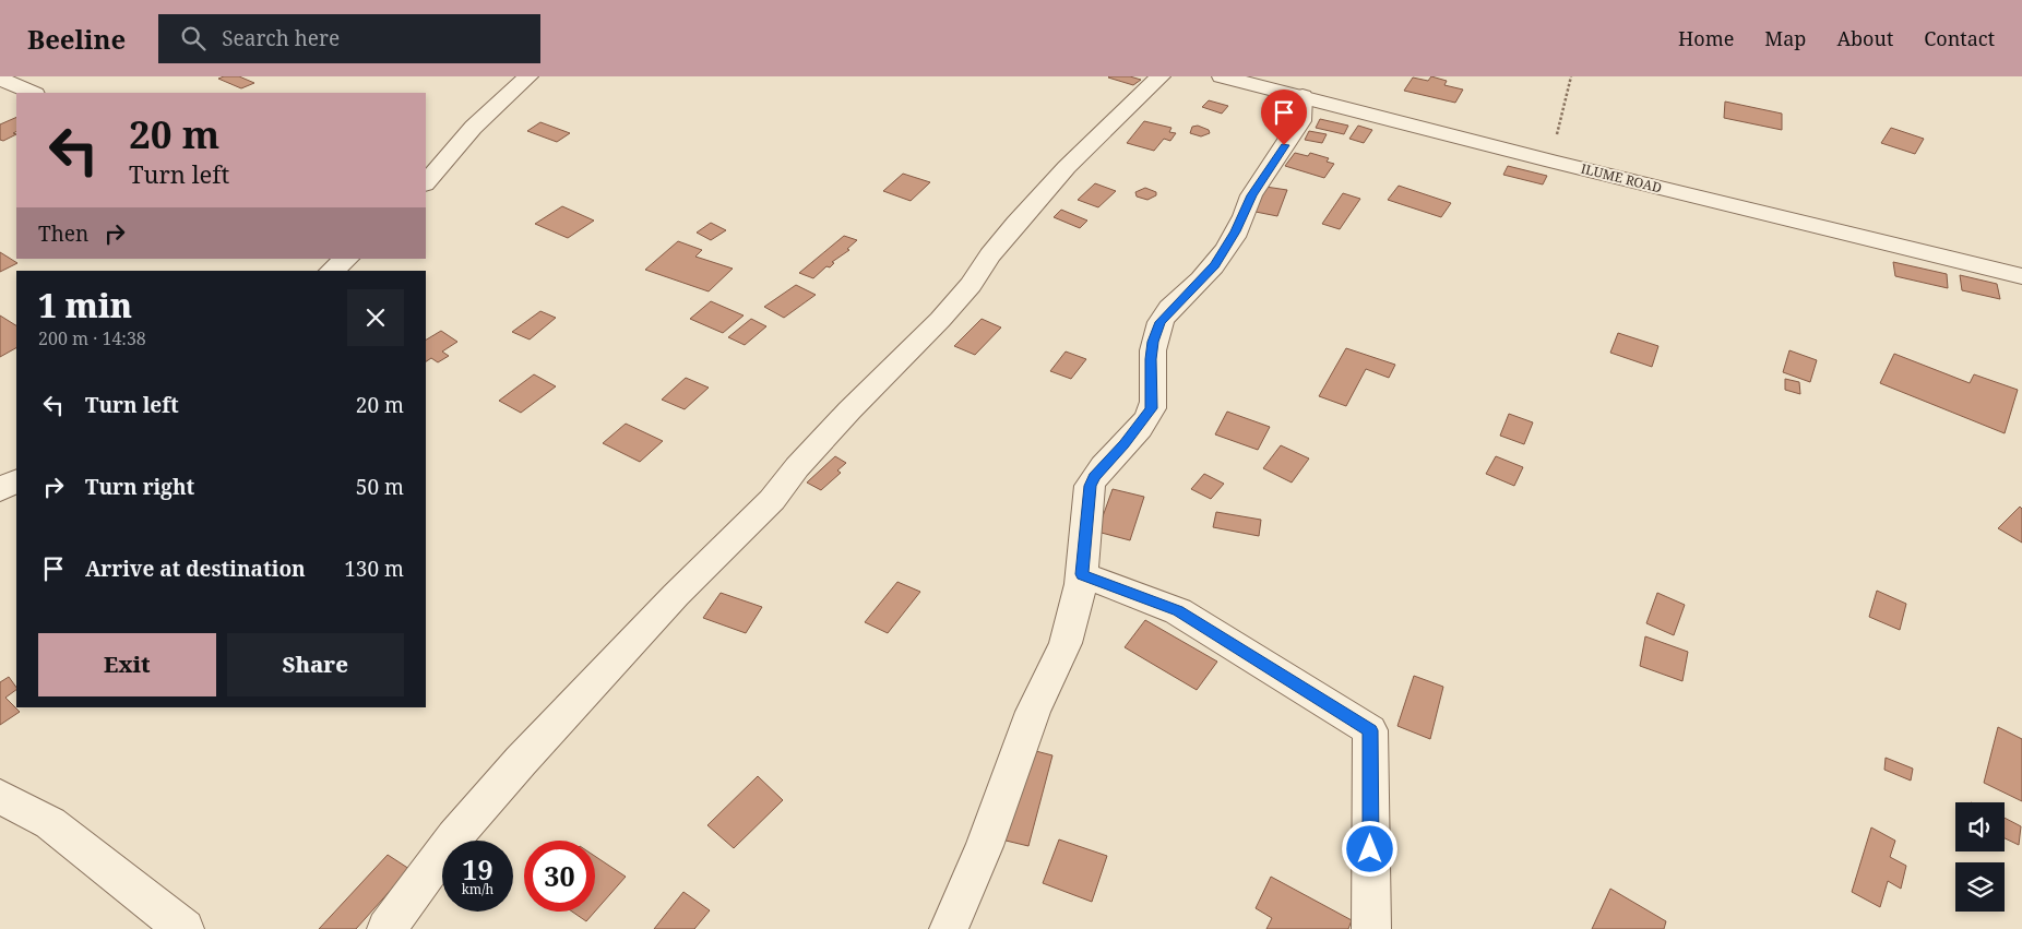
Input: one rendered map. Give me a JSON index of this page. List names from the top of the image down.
{
  "streets": {
    "street": ["ILUME ROAD"]
  },
  "page": {
    "header": "Beeline",
    "search": "Search here",
    "nav": [
      "Home",
      "Map",
      "About",
      "Contact"
    ],
    "turn": ["20 m", "Turn left"],
    "then": "Then",
    "heading": ["1 min", "200 m · 14:38"],
    "list": [
      {
        "name": "Turn left",
        "value": "20 m"
      },
      {
        "name": "Turn right",
        "value": "50 m"
      },
      {
        "name": "Arrive at destination",
        "value": "130 m"
      }
    ],
    "buttons": ["Exit", "Share"],
    "speed": "19 km/h",
    "limit": "30"
  }
}
